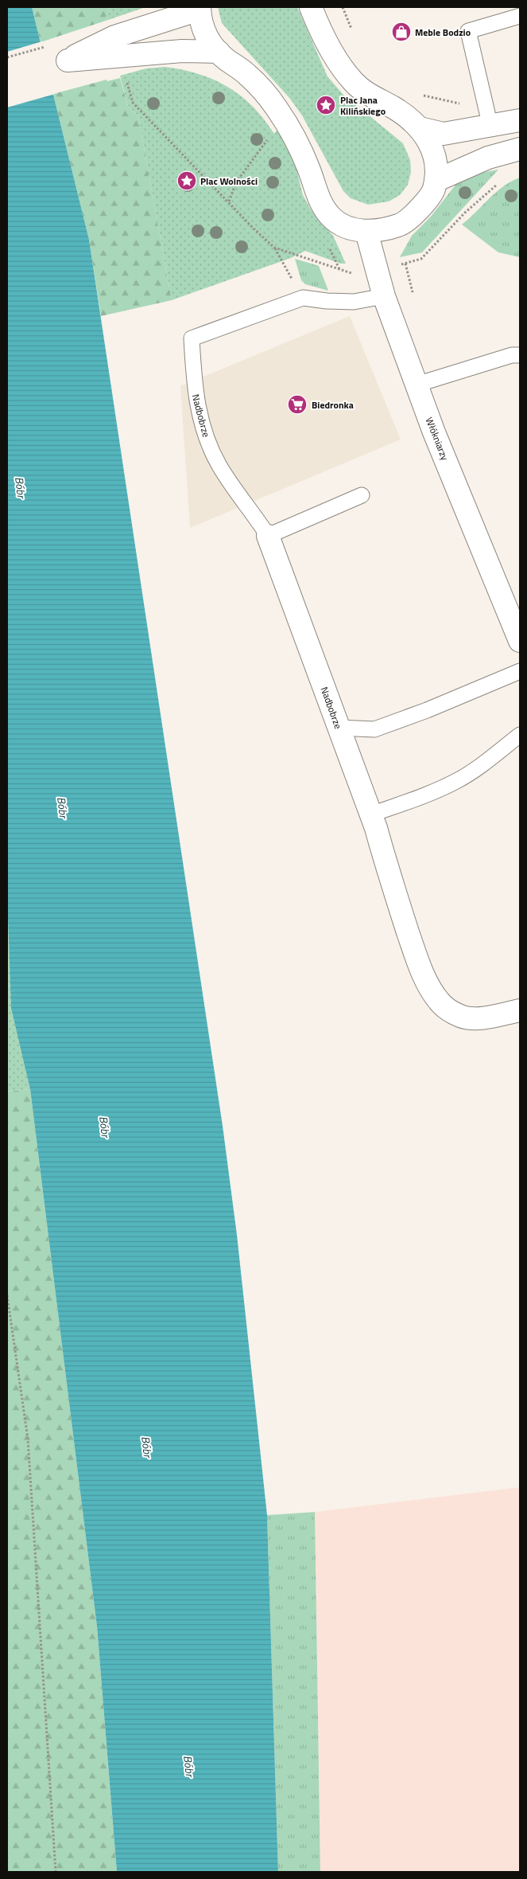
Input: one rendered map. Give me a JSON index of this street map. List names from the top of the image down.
{
  "streets": {
    "street": ["Nadbobrze", "Włókniarzy"]
  },
  "water": ["Bóbr"],
  "places": {
    "shop": ["Meble Bodzio"],
    "place": ["Plac Jana Kilińskiego", "Plac Wolności"],
    "supermarket": ["Biedronka"]
  }
}
